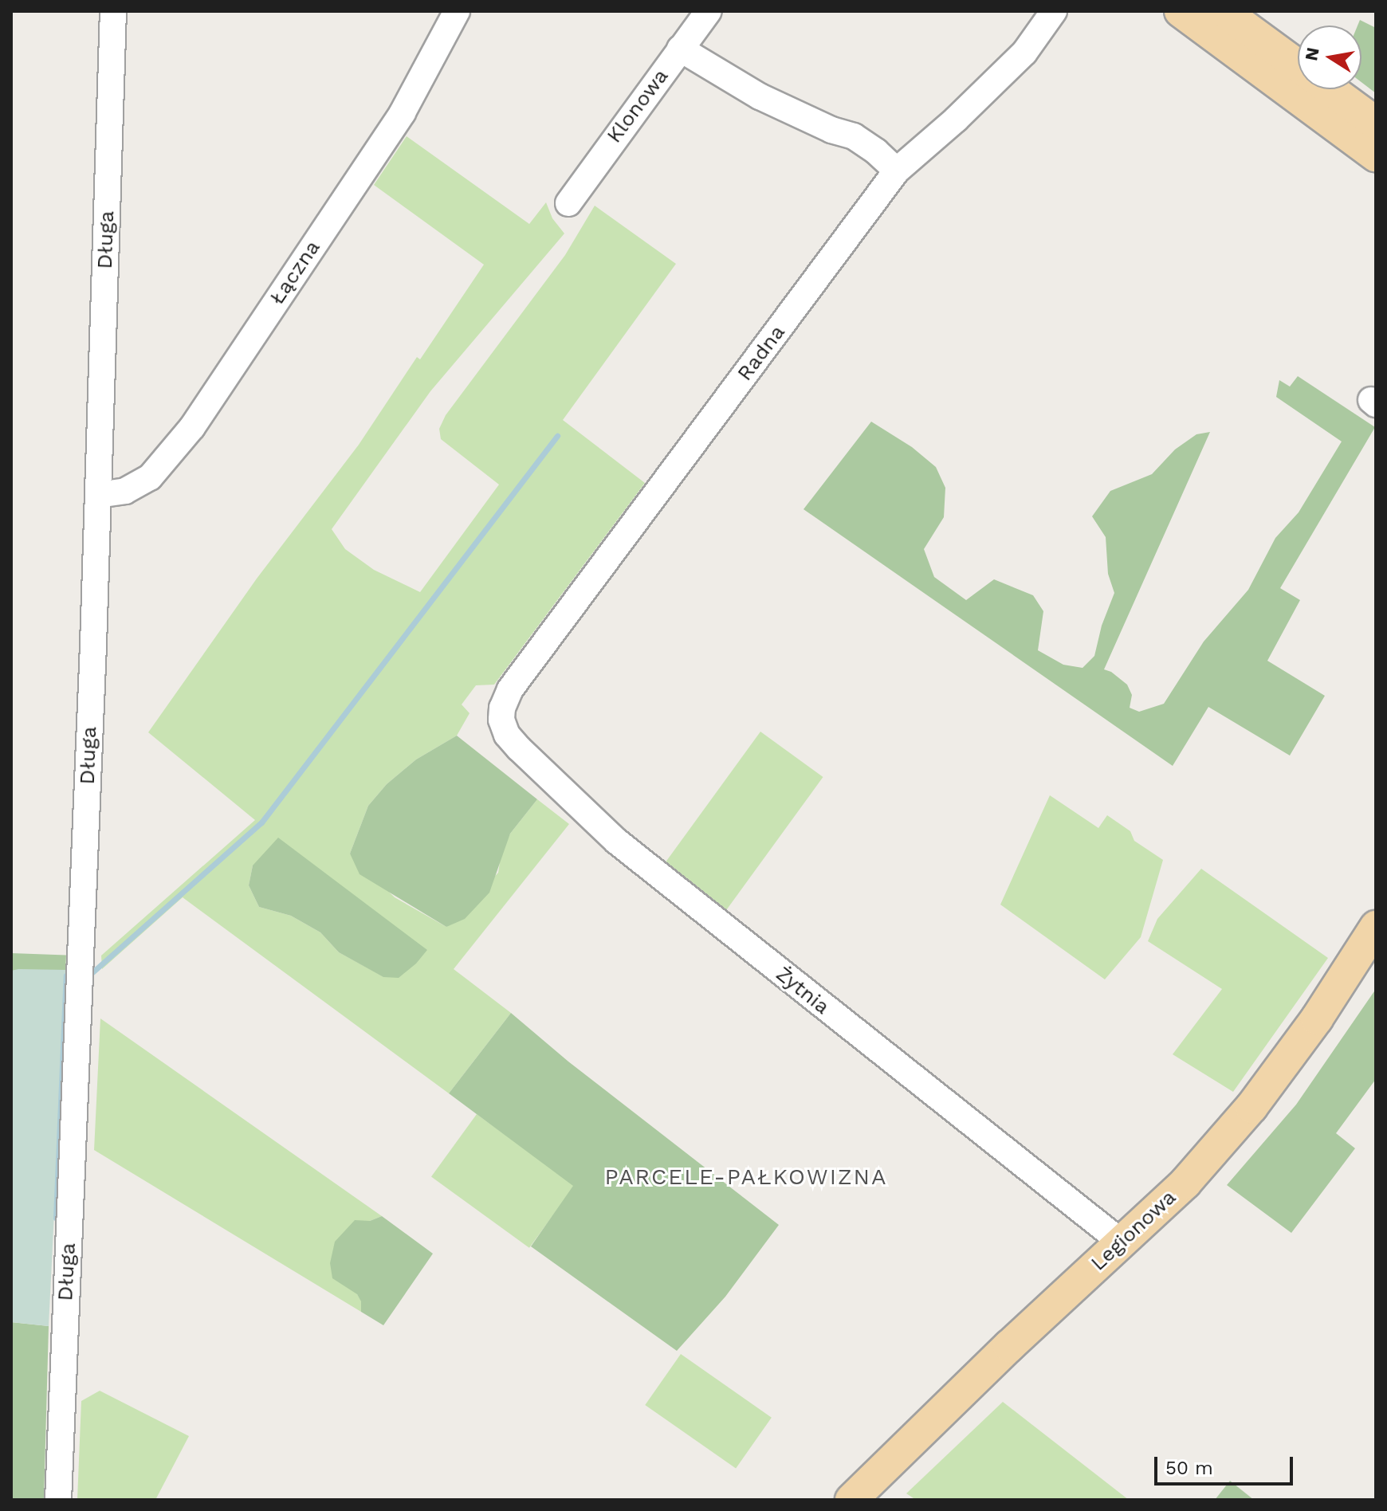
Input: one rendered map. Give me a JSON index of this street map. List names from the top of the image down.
{
  "streets": {
    "main road": ["Legionowa"],
    "street": [
      "Klonowa",
      "Długa",
      "Łączna",
      "Radna",
      "Żytnia"
    ]
  },
  "crossings": [
    ["Długa", "Łączna"],
    ["Radna", "Żytnia"],
    ["Żytnia", "Legionowa"]
  ],
  "districts": ["PARCELE-PAŁKOWIZNA"],
  "scale_bar": "50 m",
  "north": "left"
}
